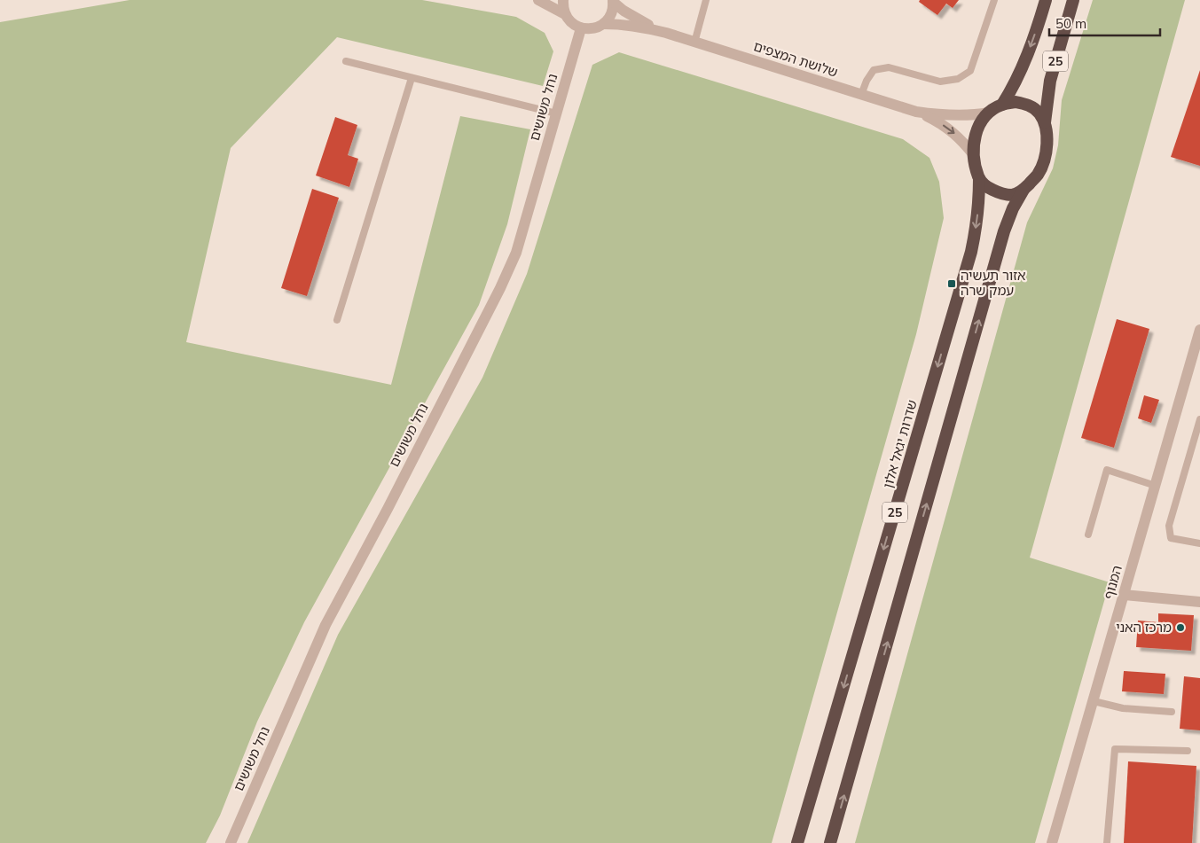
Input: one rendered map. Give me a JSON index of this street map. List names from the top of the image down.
{
  "streets": {
    "highway": ["25", "שדרות יגאל אלון"],
    "street": ["שלושת המצפים", "נחל משושים", "המנוף"]
  },
  "crossings": [
    ["שלושת המצפים", "25"],
    ["שלושת המצפים", "נחל משושים"],
    ["שלושת המצפים", "שדרות יגאל אלון"],
    ["25", "שדרות יגאל אלון"]
  ],
  "places": {
    "transit": ["אזור תעשיה עמק שרה"],
    "other": ["מרכז האני"]
  },
  "scale_bar": "50 m"
}
